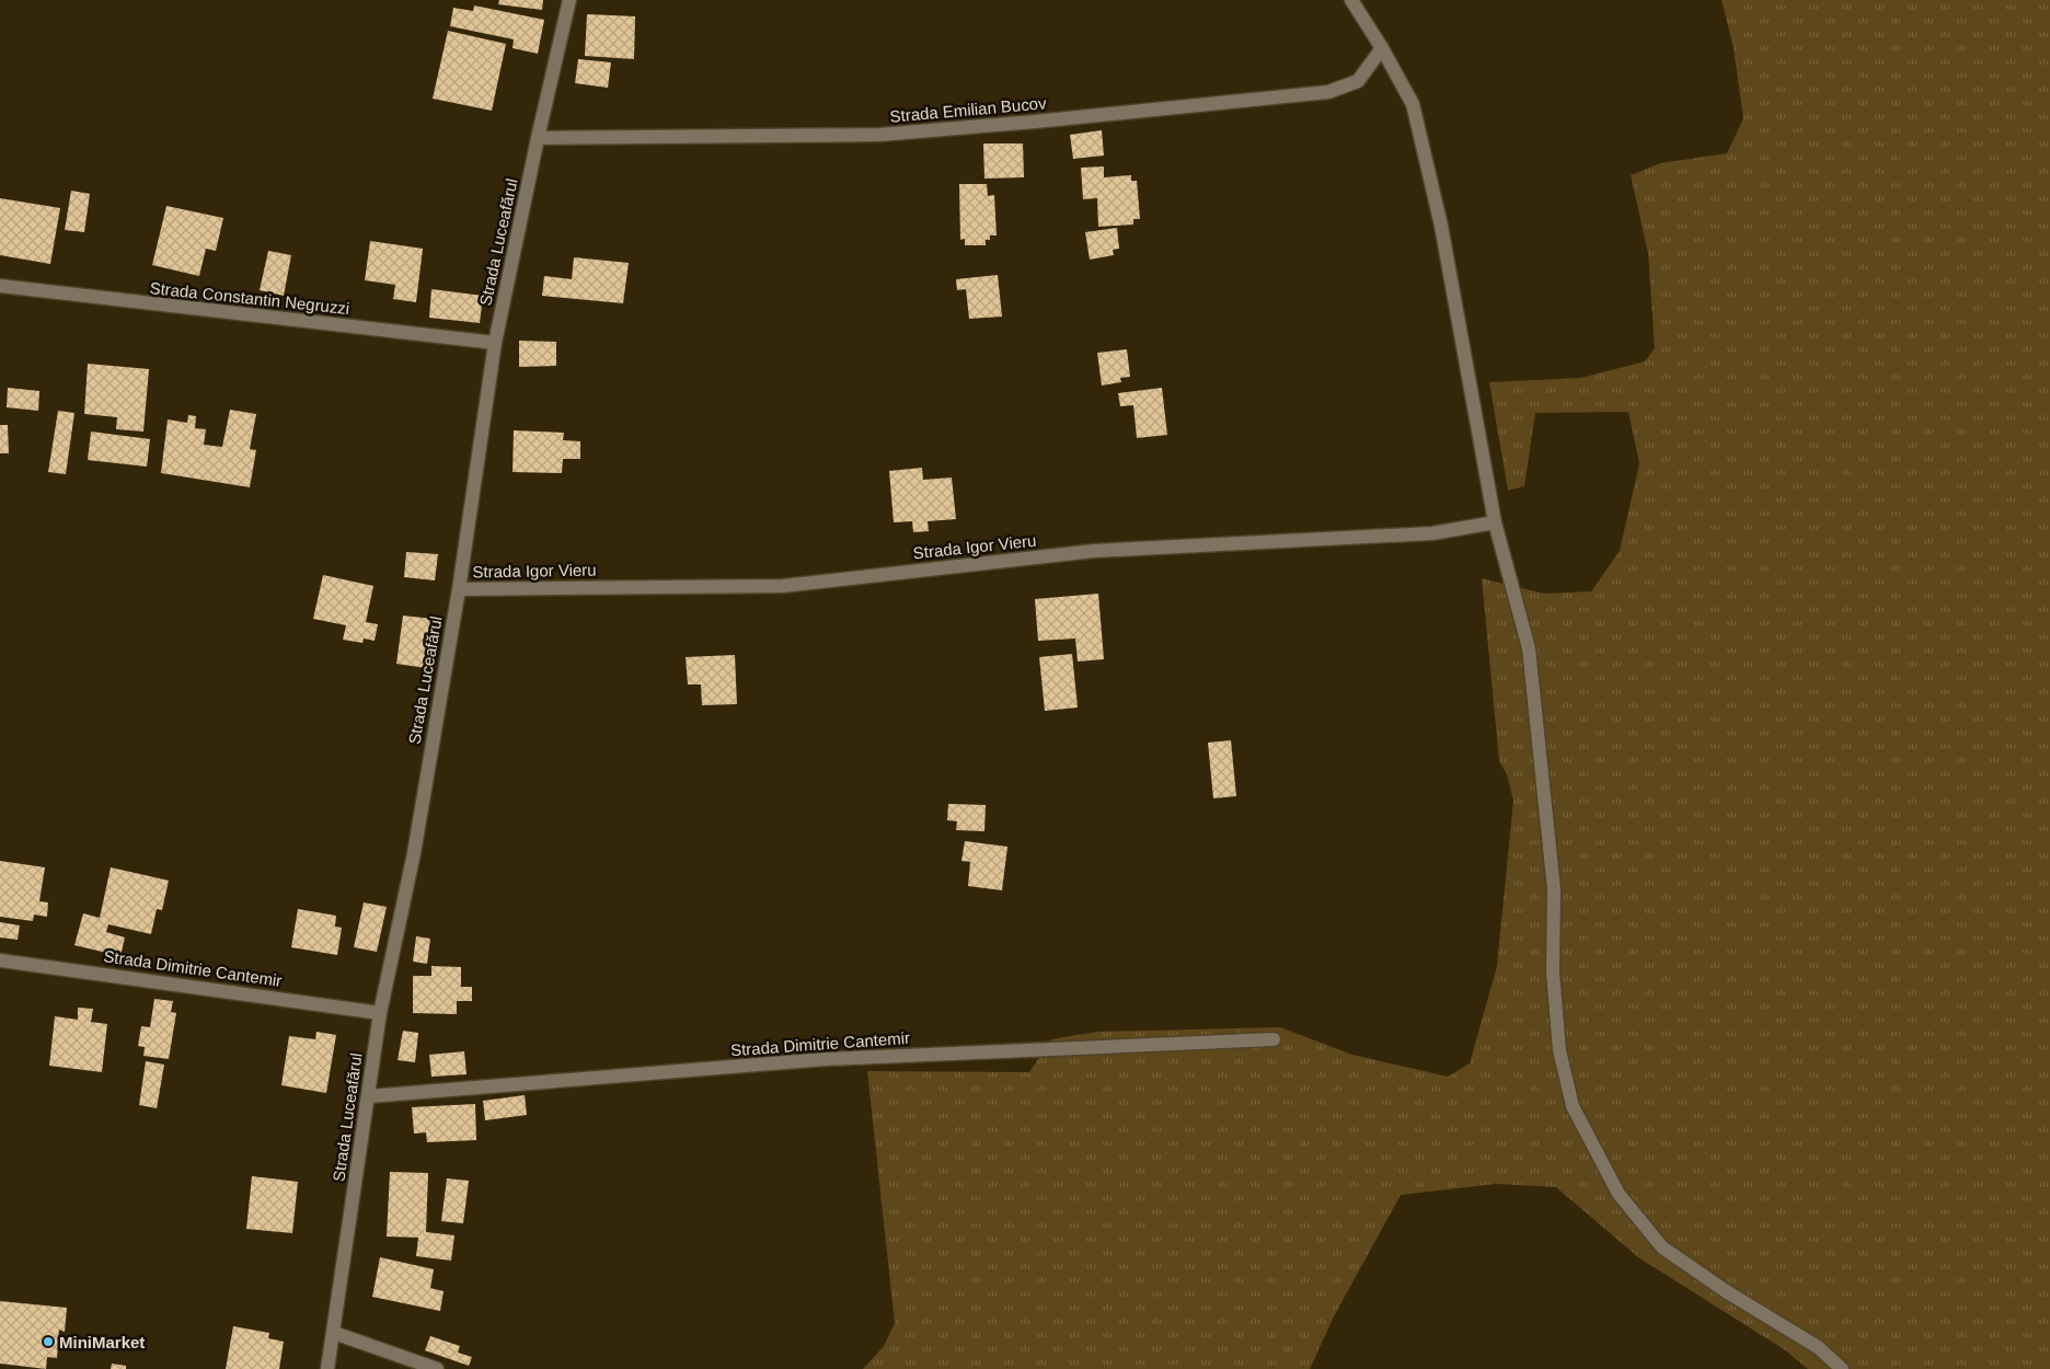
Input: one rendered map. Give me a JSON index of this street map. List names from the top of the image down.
{
  "streets": {
    "street": [
      "Strada Emilian Bucov",
      "Strada Luceafărul",
      "Strada Constantin Negruzzi",
      "Strada Igor Vieru",
      "Strada Dimitrie Cantemir"
    ]
  },
  "crossings": [
    ["Strada Emilian Bucov", "Strada Luceafărul"],
    ["Strada Luceafărul", "Strada Constantin Negruzzi"],
    ["Strada Luceafărul", "Strada Igor Vieru"],
    ["Strada Luceafărul", "Strada Dimitrie Cantemir"]
  ],
  "places": ["MiniMarket"]
}
